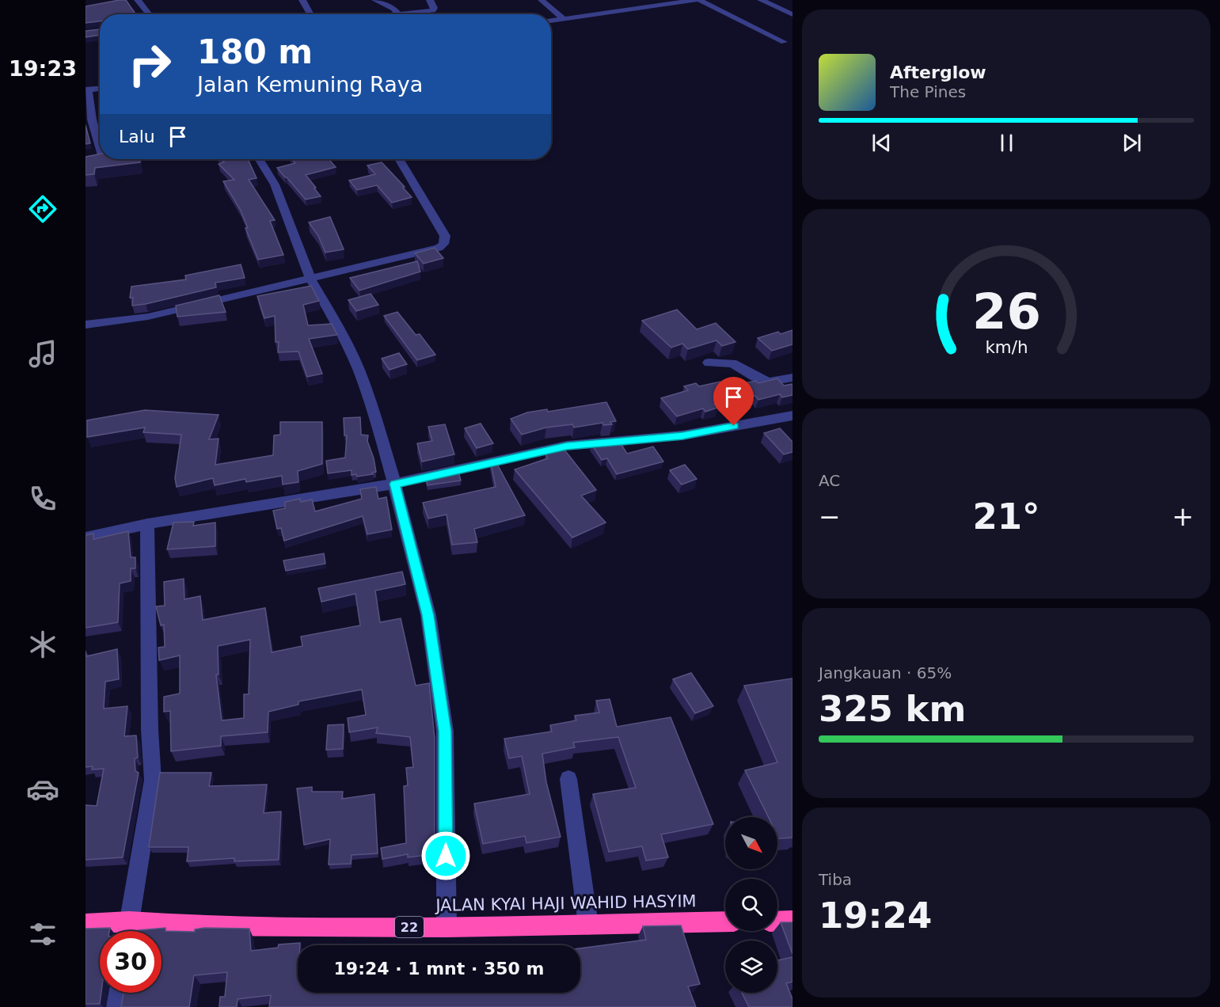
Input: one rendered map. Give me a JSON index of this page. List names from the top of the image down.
{
  "streets": {
    "highway": ["JALAN KYAI HAJI WAHID HASYIM", "22"]
  },
  "north": "bottom right",
  "page": {
    "tabs": "19:23",
    "turn": ["180 m", "Jalan Kemuning Raya"],
    "song": ["Afterglow", "The Pines"],
    "then": "Lalu",
    "tile": [
      "AC",
      ["Jangkauan · 65%", "325 km"],
      ["Tiba", "19:24"]
    ],
    "heat": ["−", "21°", "+"],
    "limit": "30",
    "trip": "19:24 · 1 mnt · 350 m",
    "gauge": ["26", "km/h"]
  }
}
